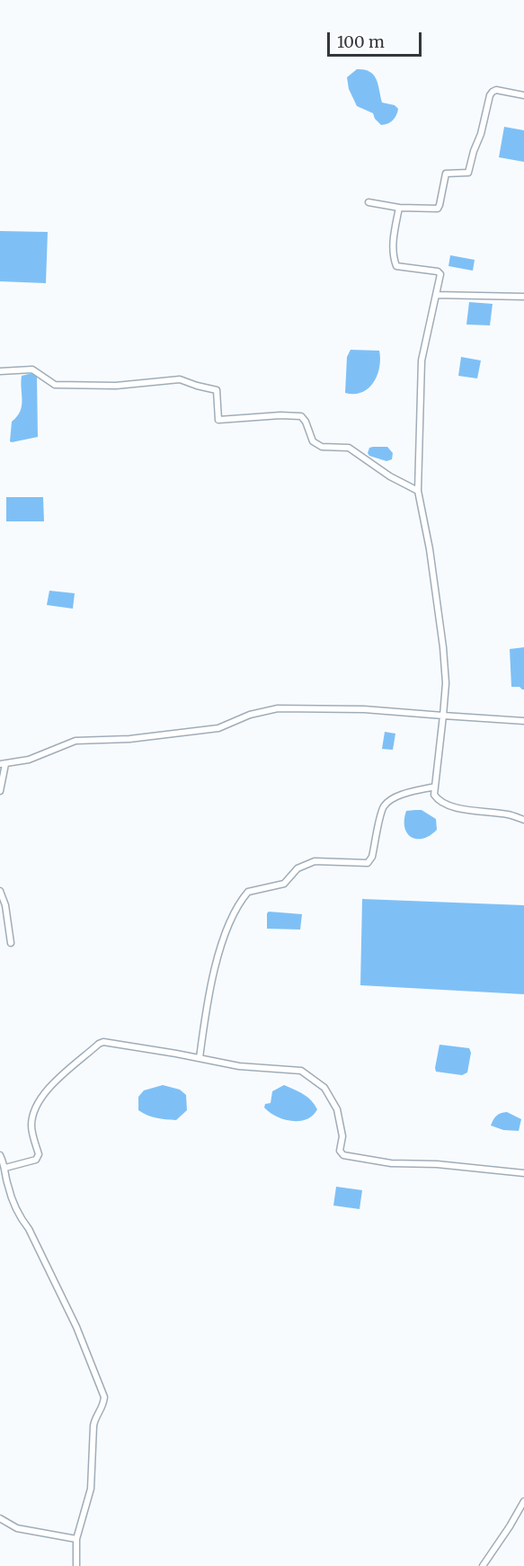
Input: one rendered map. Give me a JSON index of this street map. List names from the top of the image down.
{
  "scale_bar": "100 m"
}
